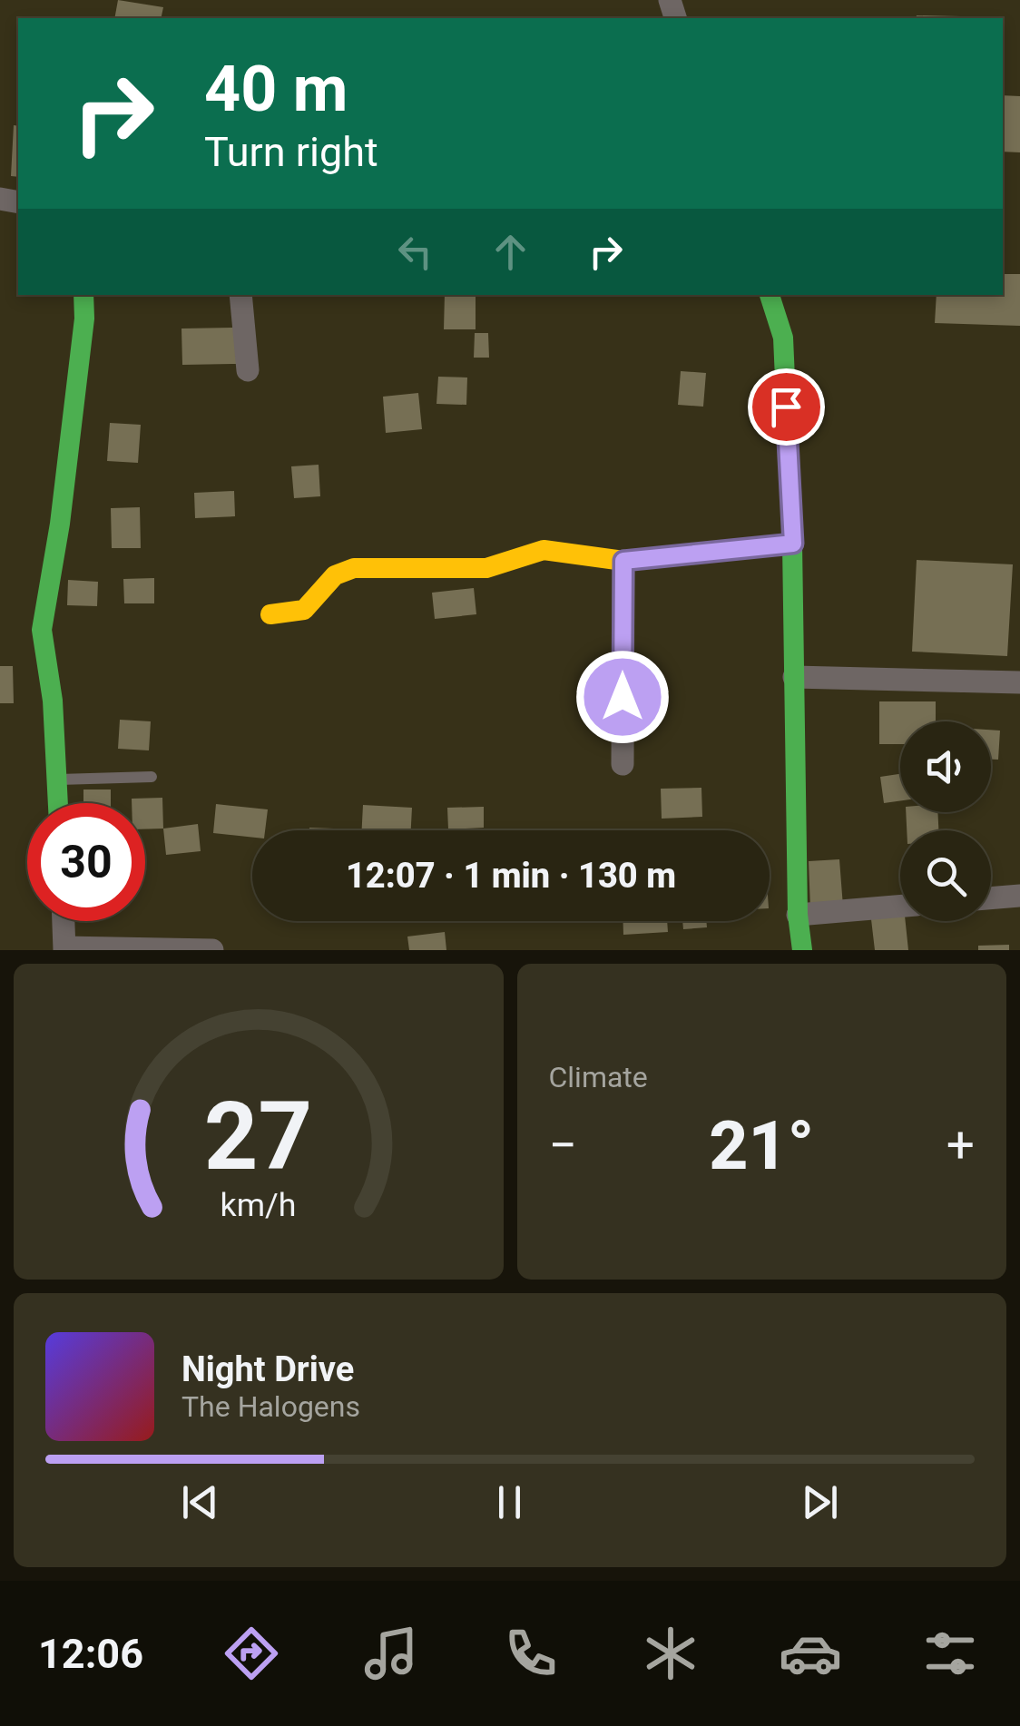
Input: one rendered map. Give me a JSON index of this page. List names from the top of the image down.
{
  "page": {
    "turn": ["40 m", "Turn right"],
    "limit": "30",
    "trip": "12:07 · 1 min · 130 m",
    "tile": "Climate",
    "heat": ["−", "21°", "+"],
    "song": ["Night Drive", "The Halogens"],
    "tabs": "12:06",
    "gauge": ["27", "km/h"]
  }
}
